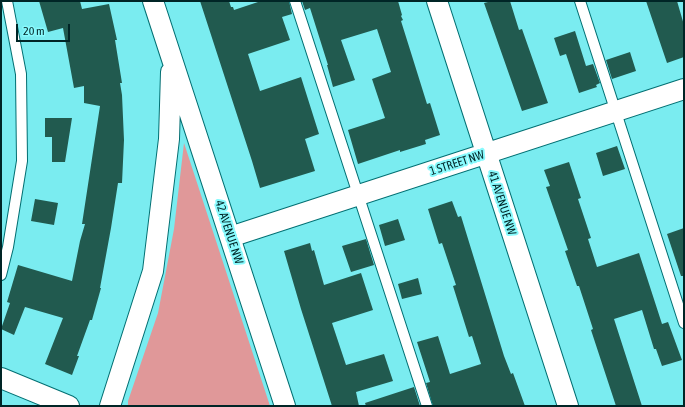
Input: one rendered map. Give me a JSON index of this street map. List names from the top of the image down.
{
  "streets": {
    "street": ["1 STREET NW", "41 AVENUE NW", "42 AVENUE NW"]
  },
  "crossings": [
    ["1 STREET NW", "41 AVENUE NW"],
    ["1 STREET NW", "42 AVENUE NW"]
  ],
  "scale_bar": "20 m"
}
